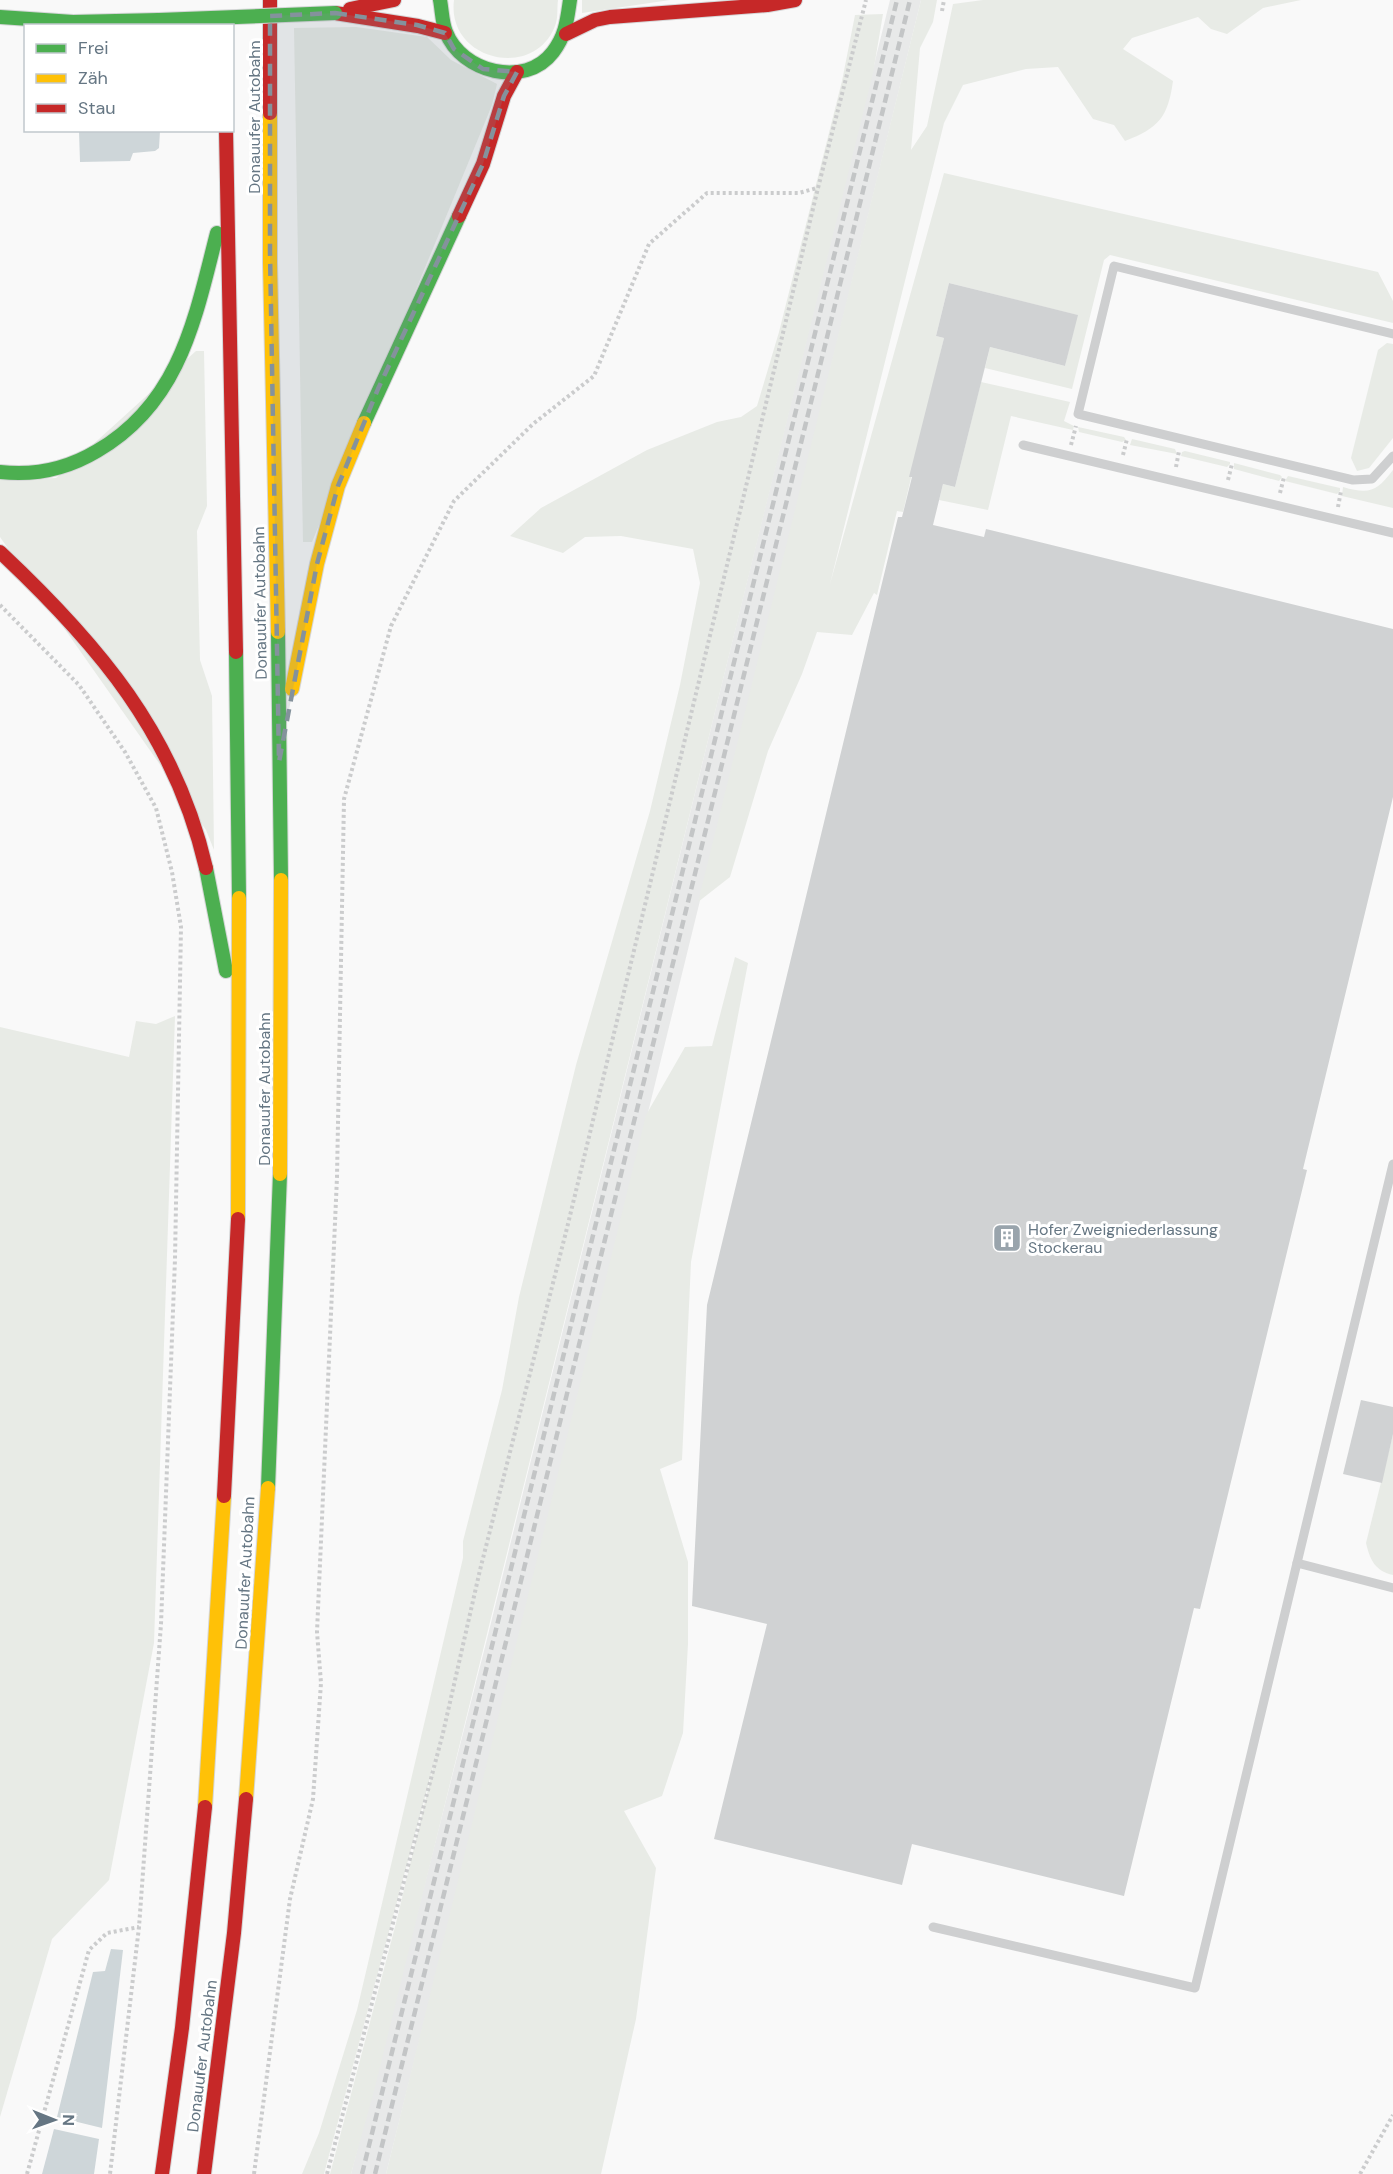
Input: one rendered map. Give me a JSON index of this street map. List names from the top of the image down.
{
  "streets": {
    "main road": ["Donauufer Autobahn"]
  },
  "places": {
    "building": ["Hofer Zweigniederlassung Stockerau"]
  },
  "legend": ["Frei", "Zäh", "Stau"],
  "north": "right"
}
